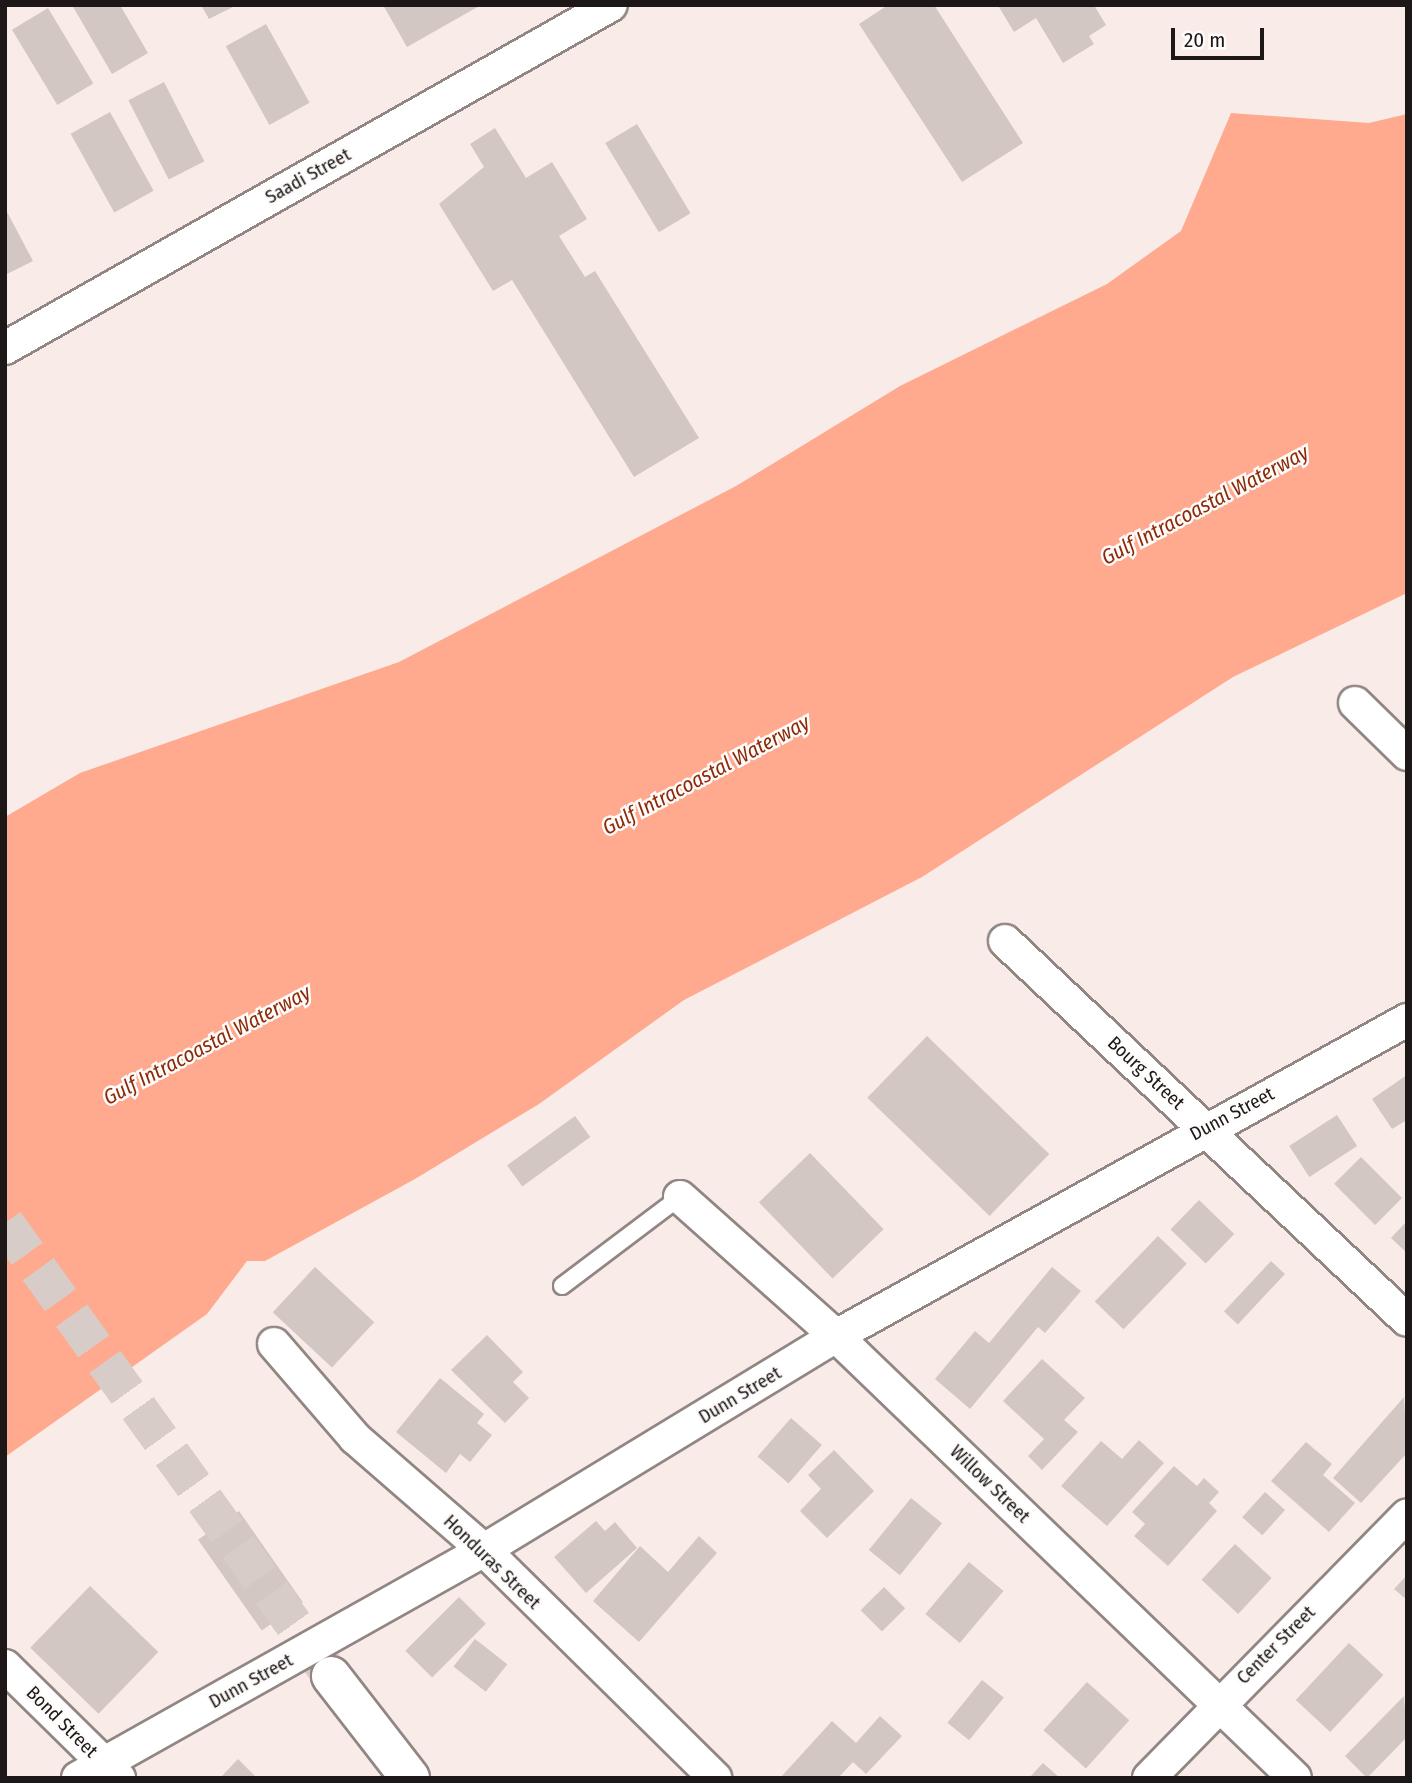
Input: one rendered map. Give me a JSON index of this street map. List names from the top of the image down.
{
  "streets": {
    "street": [
      "Saadi Street",
      "Bourg Street",
      "Dunn Street",
      "Willow Street",
      "Honduras Street",
      "Center Street",
      "Bond Street"
    ]
  },
  "crossings": [
    ["Bourg Street", "Dunn Street"],
    ["Dunn Street", "Willow Street"],
    ["Dunn Street", "Honduras Street"],
    ["Dunn Street", "Bond Street"],
    ["Willow Street", "Center Street"]
  ],
  "water": ["Gulf Intracoastal Waterway"],
  "scale_bar": "20 m"
}
